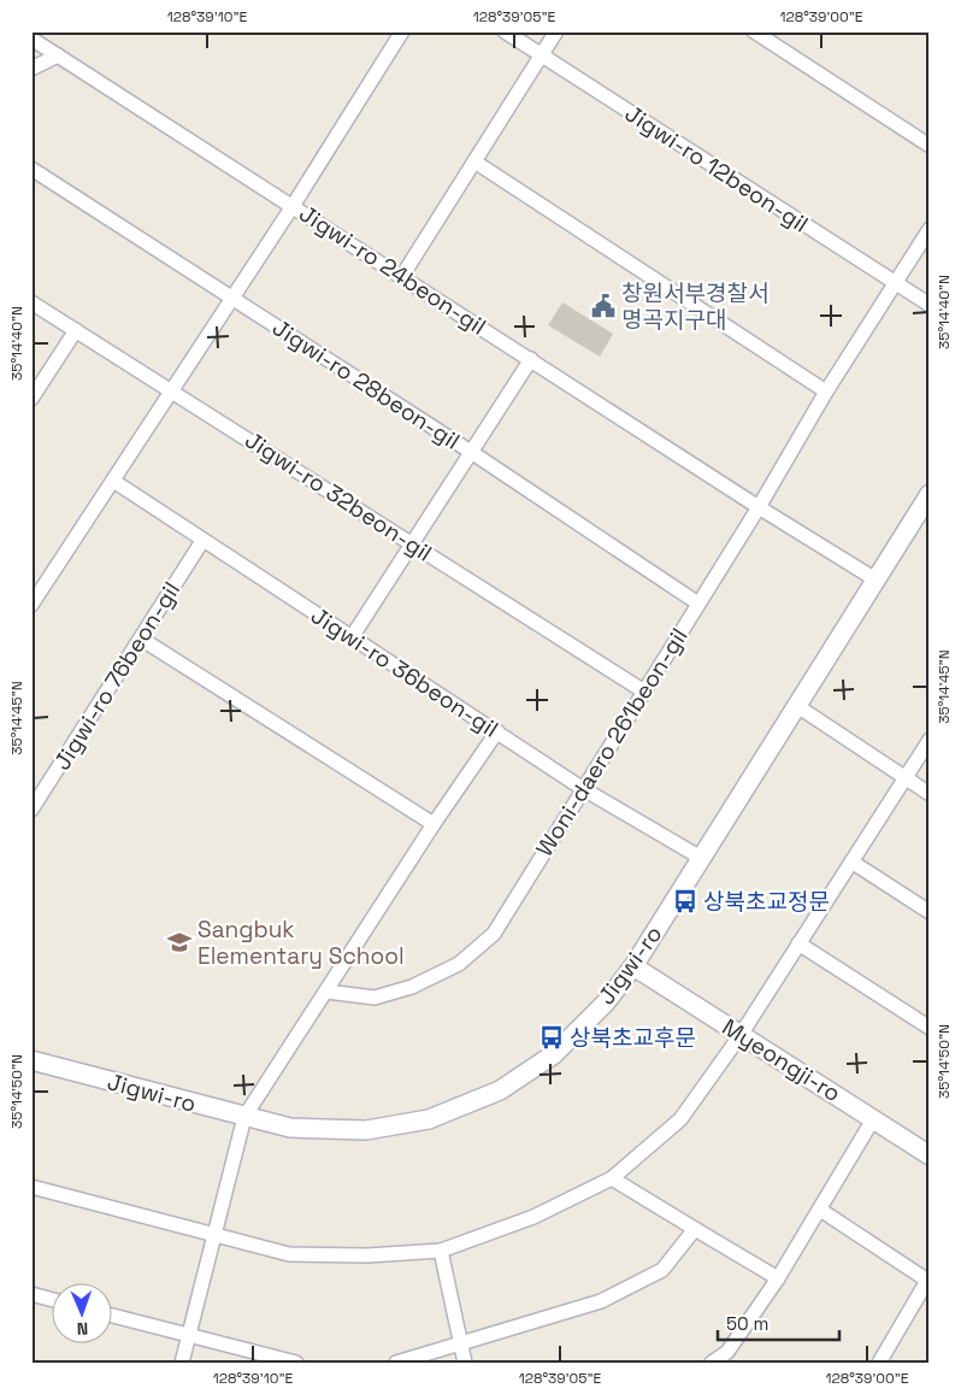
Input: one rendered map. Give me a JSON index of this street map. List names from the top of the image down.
{
  "streets": {
    "street": [
      "Jigwi-ro 12beon-gil",
      "Jigwi-ro 24beon-gil",
      "Jigwi-ro 28beon-gil",
      "Jigwi-ro 32beon-gil",
      "Jigwi-ro 36beon-gil",
      "Jigwi-ro 76beon-gil",
      "Woni-daero 261beon-gil",
      "Jigwi-ro",
      "Myeongji-ro"
    ]
  },
  "crossings": [
    ["Jigwi-ro 12beon-gil", "Woni-daero 261beon-gil"],
    ["Jigwi-ro 24beon-gil", "Woni-daero 261beon-gil"],
    ["Jigwi-ro 24beon-gil", "Jigwi-ro"],
    ["Jigwi-ro 28beon-gil", "Woni-daero 261beon-gil"],
    ["Jigwi-ro 32beon-gil", "Woni-daero 261beon-gil"],
    ["Jigwi-ro 36beon-gil", "Jigwi-ro 76beon-gil"],
    ["Jigwi-ro 36beon-gil", "Woni-daero 261beon-gil"],
    ["Jigwi-ro 36beon-gil", "Jigwi-ro"],
    ["Jigwi-ro", "Myeongji-ro"]
  ],
  "places": {
    "public building": ["창원서부경찰서 명곡지구대"],
    "bus stop": ["상북초교정문", "상북초교후문"],
    "school or university": ["Sangbuk Elementary School"]
  },
  "scale_bar": "50 m",
  "north": "bottom",
  "coordinates": [
    "128°39'10\"E",
    "128°39'05\"E",
    "128°39'00\"E",
    "35°14'40\"N",
    "35°14'45\"N",
    "35°14'50\"N"
  ]
}
